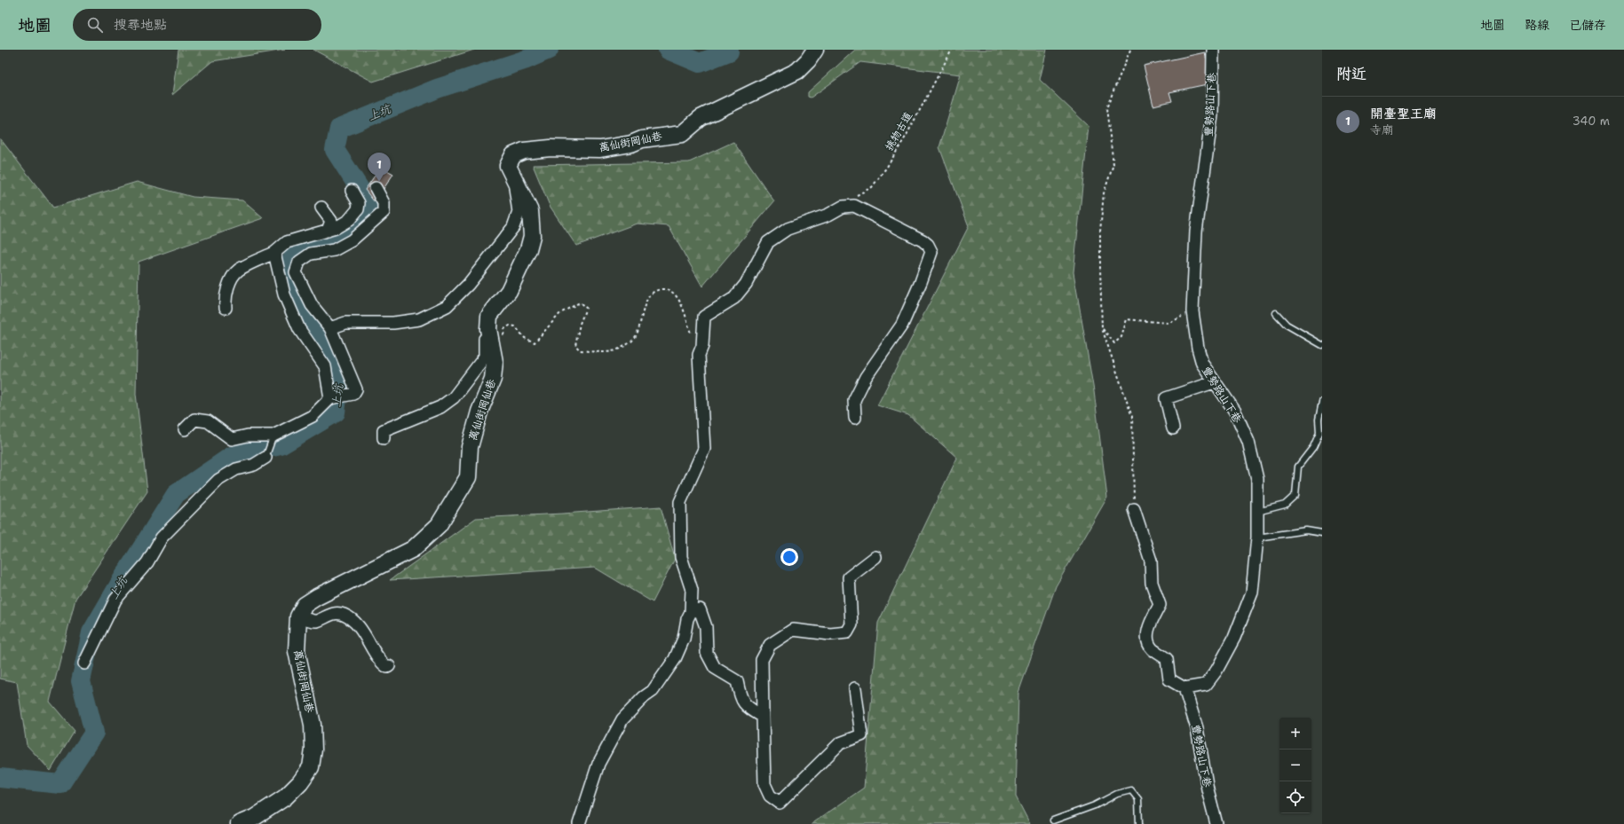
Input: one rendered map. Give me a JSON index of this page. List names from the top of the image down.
{
  "streets": {
    "street": ["豐勢路山下巷", "萬仙街岡仙巷"],
    "path": ["挑物古道"]
  },
  "water": ["上坑"],
  "page": {
    "header": "地圖",
    "search": "搜尋地點",
    "nav": ["地圖", "路線", "已儲存"],
    "heading": "附近",
    "list": [
      {
        "mark": "1",
        "name": "開臺聖王廟",
        "note": "寺廟",
        "value": "340 m"
      }
    ],
    "pins": "1",
    "map_buttons": ["+", "−"]
  }
}
